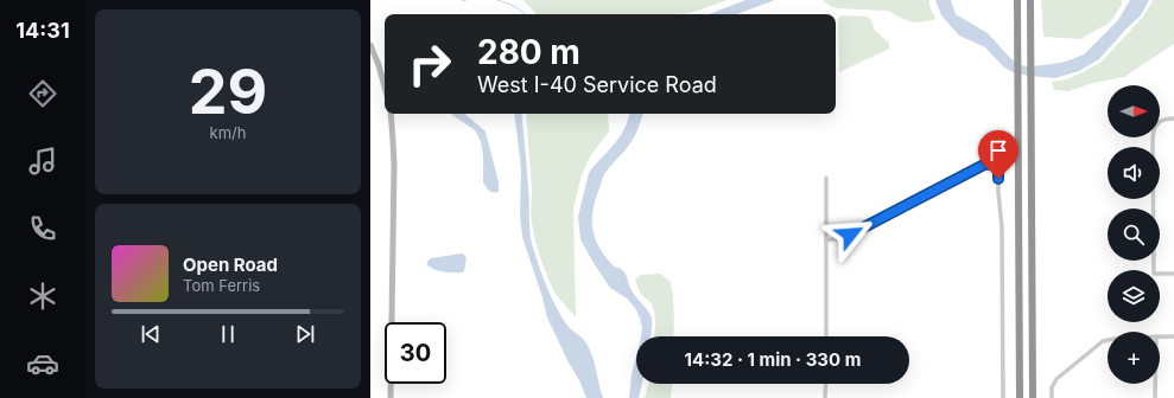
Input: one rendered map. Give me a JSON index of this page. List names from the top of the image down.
{
  "north": "right",
  "page": {
    "tabs": "14:31",
    "tile": ["29", "km/h"],
    "turn": ["280 m", "West I-40 Service Road"],
    "map_buttons": "+",
    "song": ["Open Road", "Tom Ferris"],
    "limit": "30",
    "trip": "14:32 · 1 min · 330 m"
  }
}
